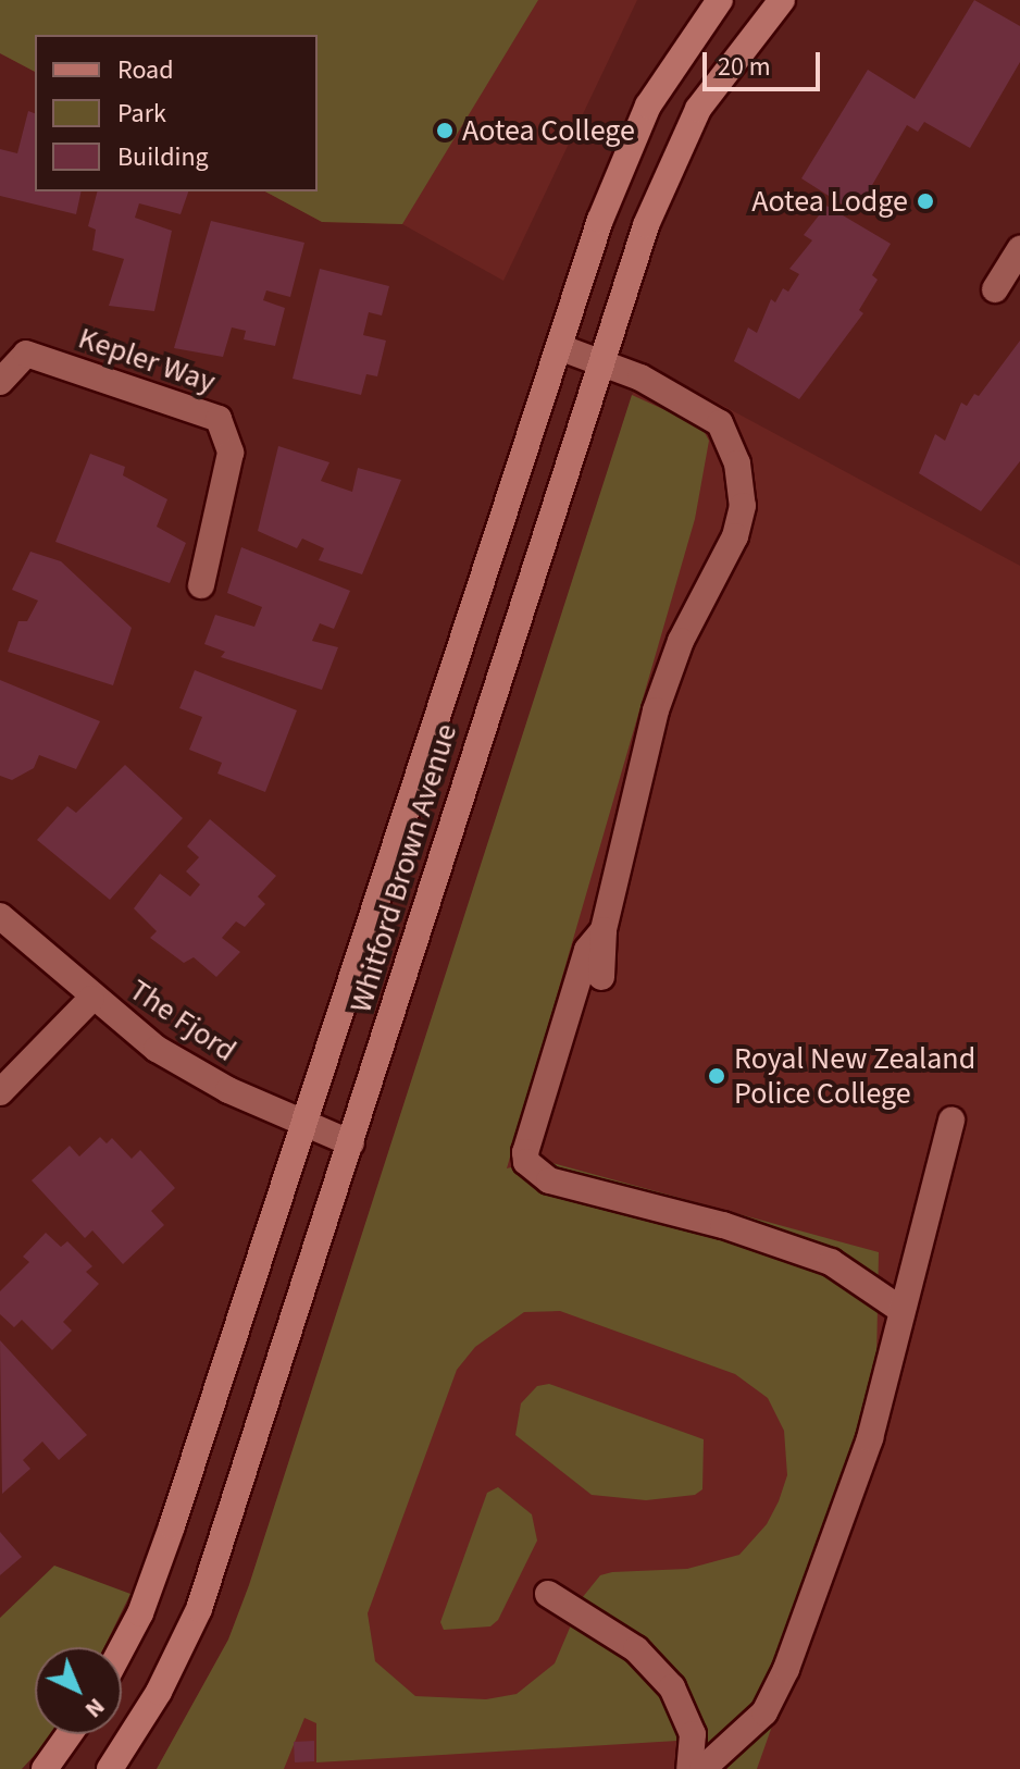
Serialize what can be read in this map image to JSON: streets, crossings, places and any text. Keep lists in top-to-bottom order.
{
  "streets": {
    "main road": ["Whitford Brown Avenue"],
    "street": ["Kepler Way", "The Fjord"]
  },
  "crossings": [
    ["Whitford Brown Avenue", "The Fjord"]
  ],
  "places": ["Aotea College", "Aotea Lodge", "Royal New Zealand Police College"],
  "legend": ["Road", "Park", "Building"],
  "scale_bar": "20 m",
  "north": "bottom right"
}
